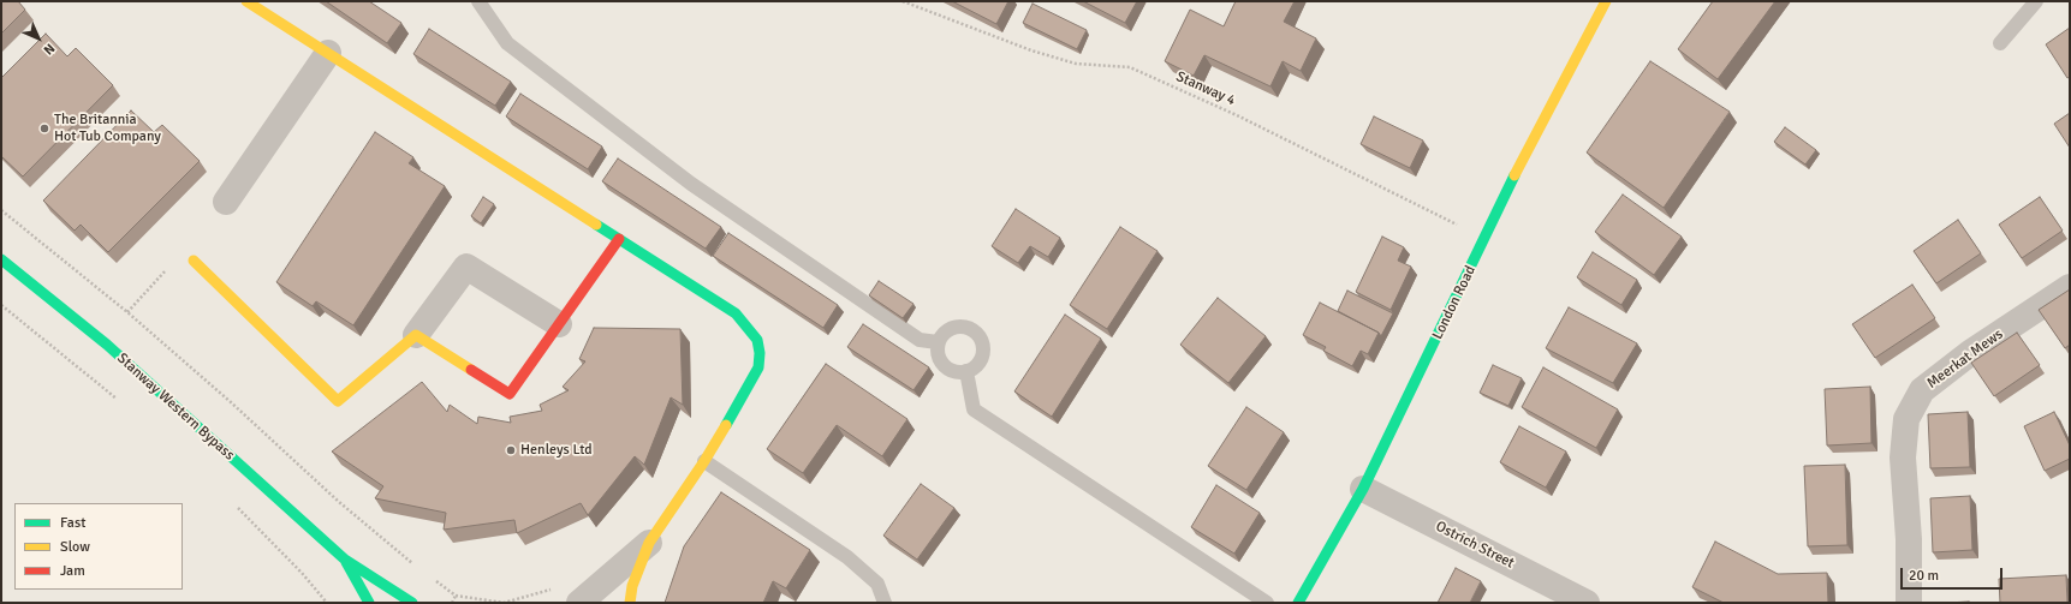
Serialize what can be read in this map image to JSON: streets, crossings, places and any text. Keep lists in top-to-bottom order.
{
  "streets": {
    "street": [
      "London Road",
      "Meerkat Mews",
      "Stanway Western Bypass",
      "Ostrich Street"
    ],
    "path": ["Stanway 4"]
  },
  "crossings": [
    ["Stanway 4", "London Road"],
    ["London Road", "Ostrich Street"]
  ],
  "places": ["The Britannia Hot Tub Company", "Henleys Ltd"],
  "legend": ["Fast", "Slow", "Jam"],
  "scale_bar": "20 m",
  "north": "bottom right"
}
